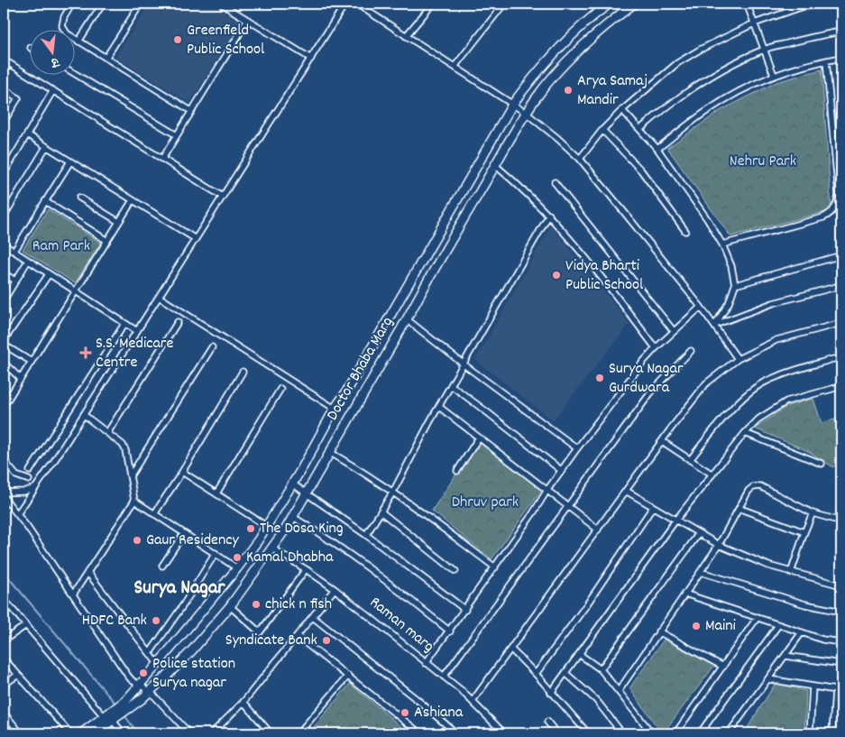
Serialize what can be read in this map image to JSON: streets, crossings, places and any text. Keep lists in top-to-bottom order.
{
  "streets": {
    "street": ["Doctor Bhaba Marg", "Raman marg"]
  },
  "crossings": [
    ["Doctor Bhaba Marg", "Raman marg"]
  ],
  "districts": ["Surya Nagar"],
  "parks": ["Nehru Park", "Ram Park", "Dhruv park"],
  "places": {
    "other": [
      "Greenfield Public School",
      "Arya Samaj Mandir",
      "Vidya Bharti Public School",
      "Surya Nagar Gurdwara",
      "The Dosa King",
      "Gaur Residency",
      "Kamal Dhabha",
      "chick n fish",
      "HDFC Bank",
      "Maini",
      "Syndicate Bank",
      "Police station Surya nagar",
      "Ashiana"
    ],
    "health": ["S.S. Medicare Centre"]
  },
  "north": "bottom"
}
